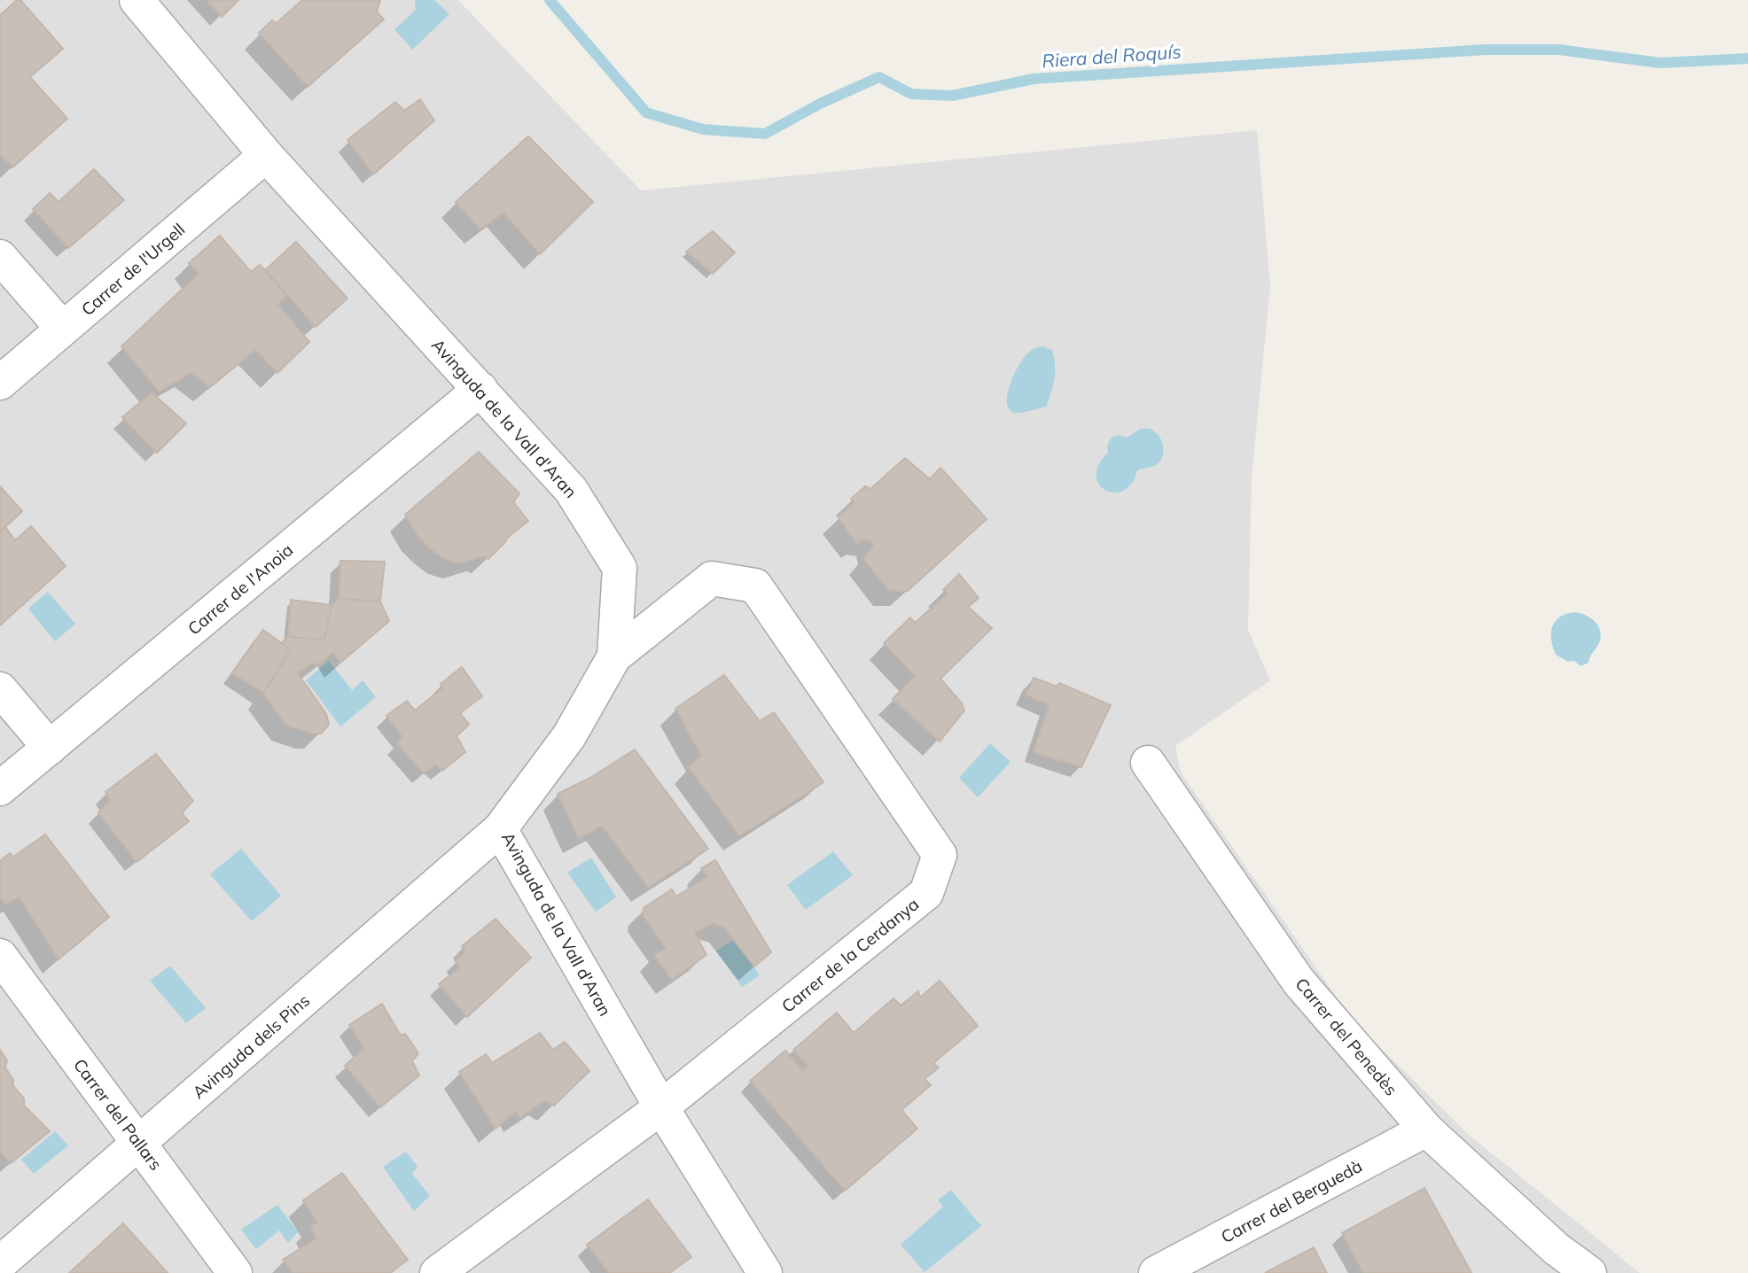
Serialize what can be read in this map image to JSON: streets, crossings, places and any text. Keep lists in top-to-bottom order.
{
  "streets": {
    "street": [
      "Carrer de l'Urgell",
      "Avinguda de la Vall d'Aran",
      "Carrer de l'Anoia",
      "Carrer de la Cerdanya",
      "Carrer del Penedès",
      "Avinguda dels Pins",
      "Carrer del Pallars",
      "Carrer del Berguedà"
    ]
  },
  "crossings": [
    ["Carrer de l'Urgell", "Avinguda de la Vall d'Aran"],
    ["Avinguda de la Vall d'Aran", "Carrer de l'Anoia"],
    ["Avinguda de la Vall d'Aran", "Carrer de la Cerdanya"],
    ["Avinguda de la Vall d'Aran", "Avinguda dels Pins"],
    ["Carrer del Penedès", "Carrer del Berguedà"],
    ["Avinguda dels Pins", "Carrer del Pallars"]
  ],
  "water": ["Riera del Roquís"]
}
